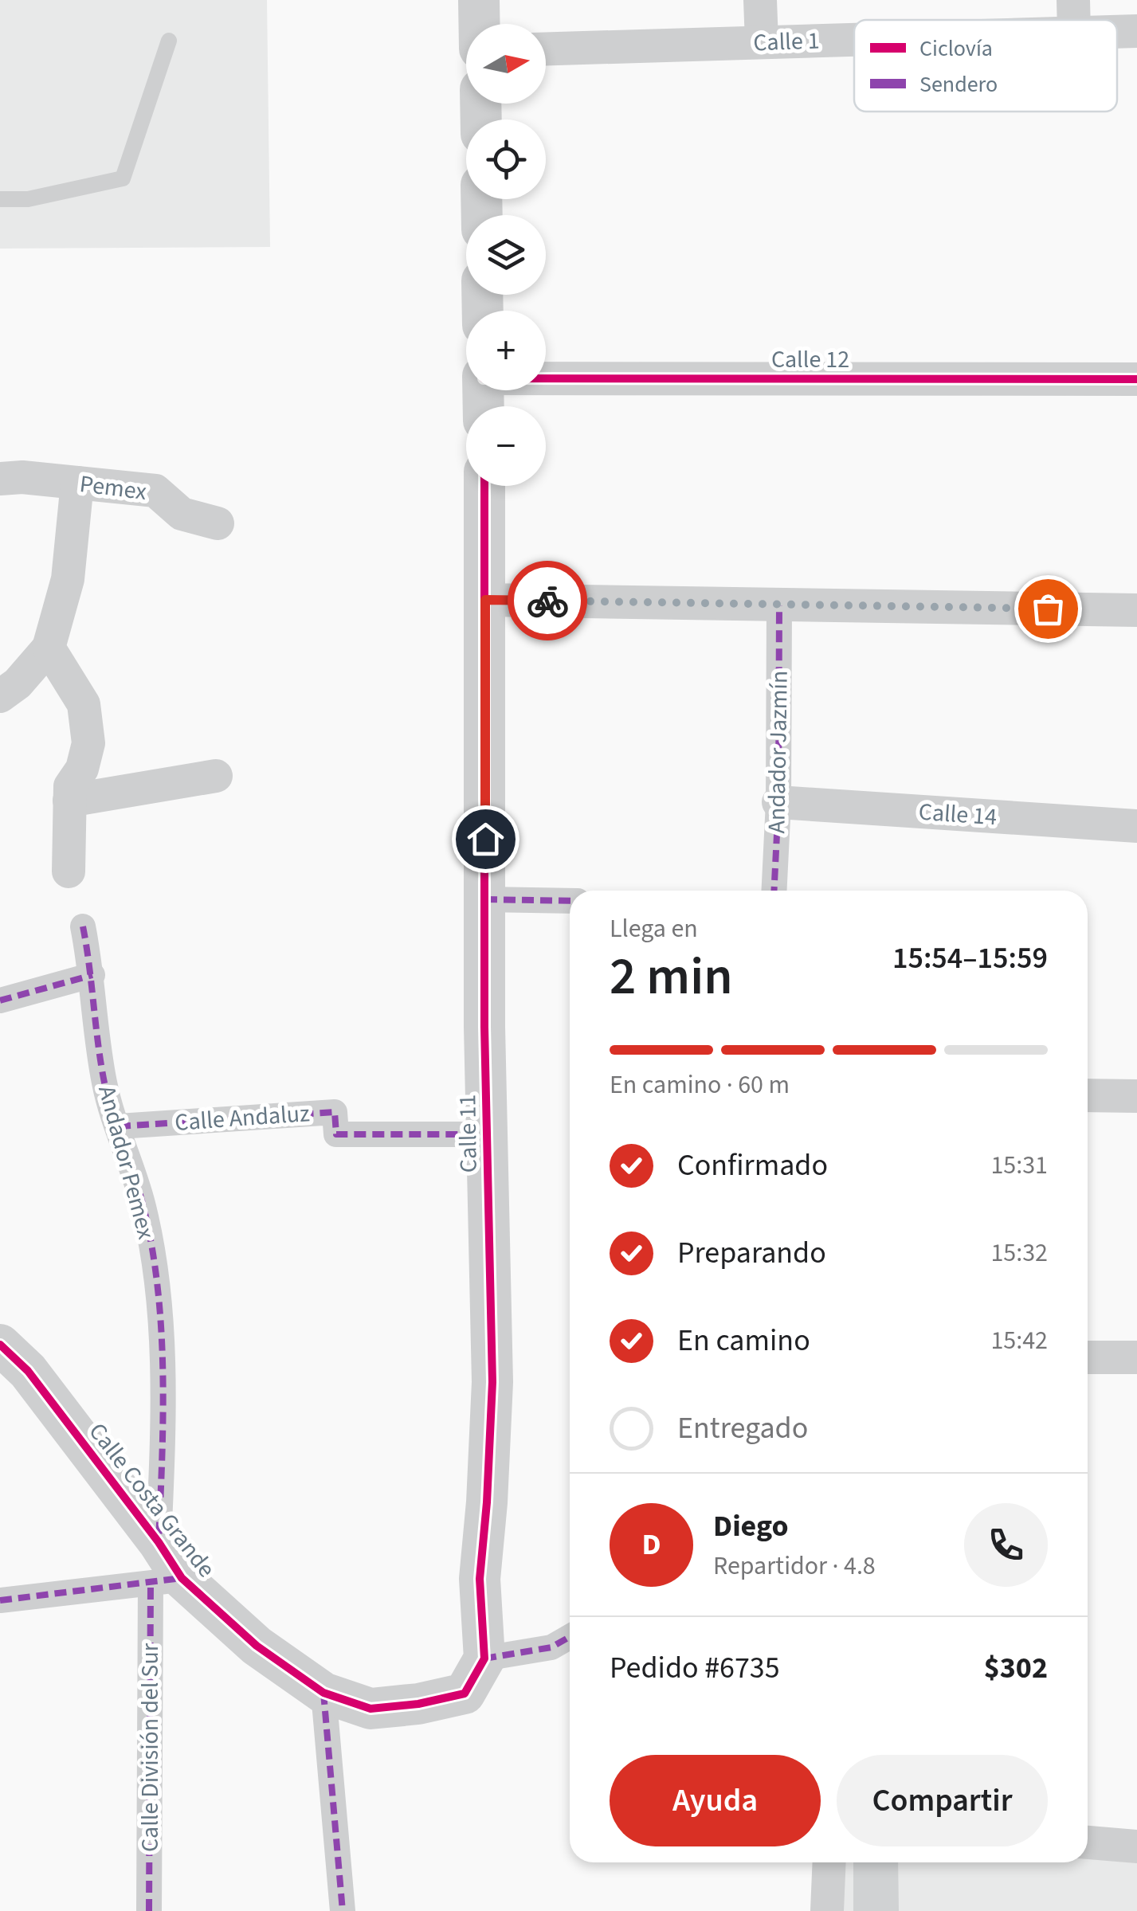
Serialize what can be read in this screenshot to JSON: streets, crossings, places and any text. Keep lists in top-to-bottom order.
{
  "streets": {
    "street": [
      "Calle 1",
      "Calle 12",
      "Pemex",
      "Andador Jazmín",
      "Calle 14",
      "Calle Andaluz",
      "Calle 11",
      "Andador Pemex",
      "Calle Costa Grande",
      "Calle División del Sur"
    ]
  },
  "crossings": [
    ["Andador Jazmín", "Calle 14"],
    ["Calle Andaluz", "Calle 11"],
    ["Calle Andaluz", "Andador Pemex"],
    ["Calle 11", "Calle Costa Grande"],
    ["Andador Pemex", "Calle Costa Grande"],
    ["Calle Costa Grande", "Calle División del Sur"]
  ],
  "legend": ["Ciclovía", "Sendero"],
  "north": "right",
  "page": {
    "map_buttons": ["+", "−"],
    "heading": ["2 min", "Llega en", "15:54–15:59"],
    "panel": [
      "Diego",
      "Repartidor · 4.8",
      "Pedido #6735",
      "$302"
    ],
    "bar": "En camino · 60 m",
    "list": [
      ["Confirmado", "15:31"],
      ["Preparando", "15:32"],
      ["En camino", "15:42"],
      "Entregado"
    ],
    "round": "D",
    "buttons": ["Ayuda", "Compartir"]
  }
}
